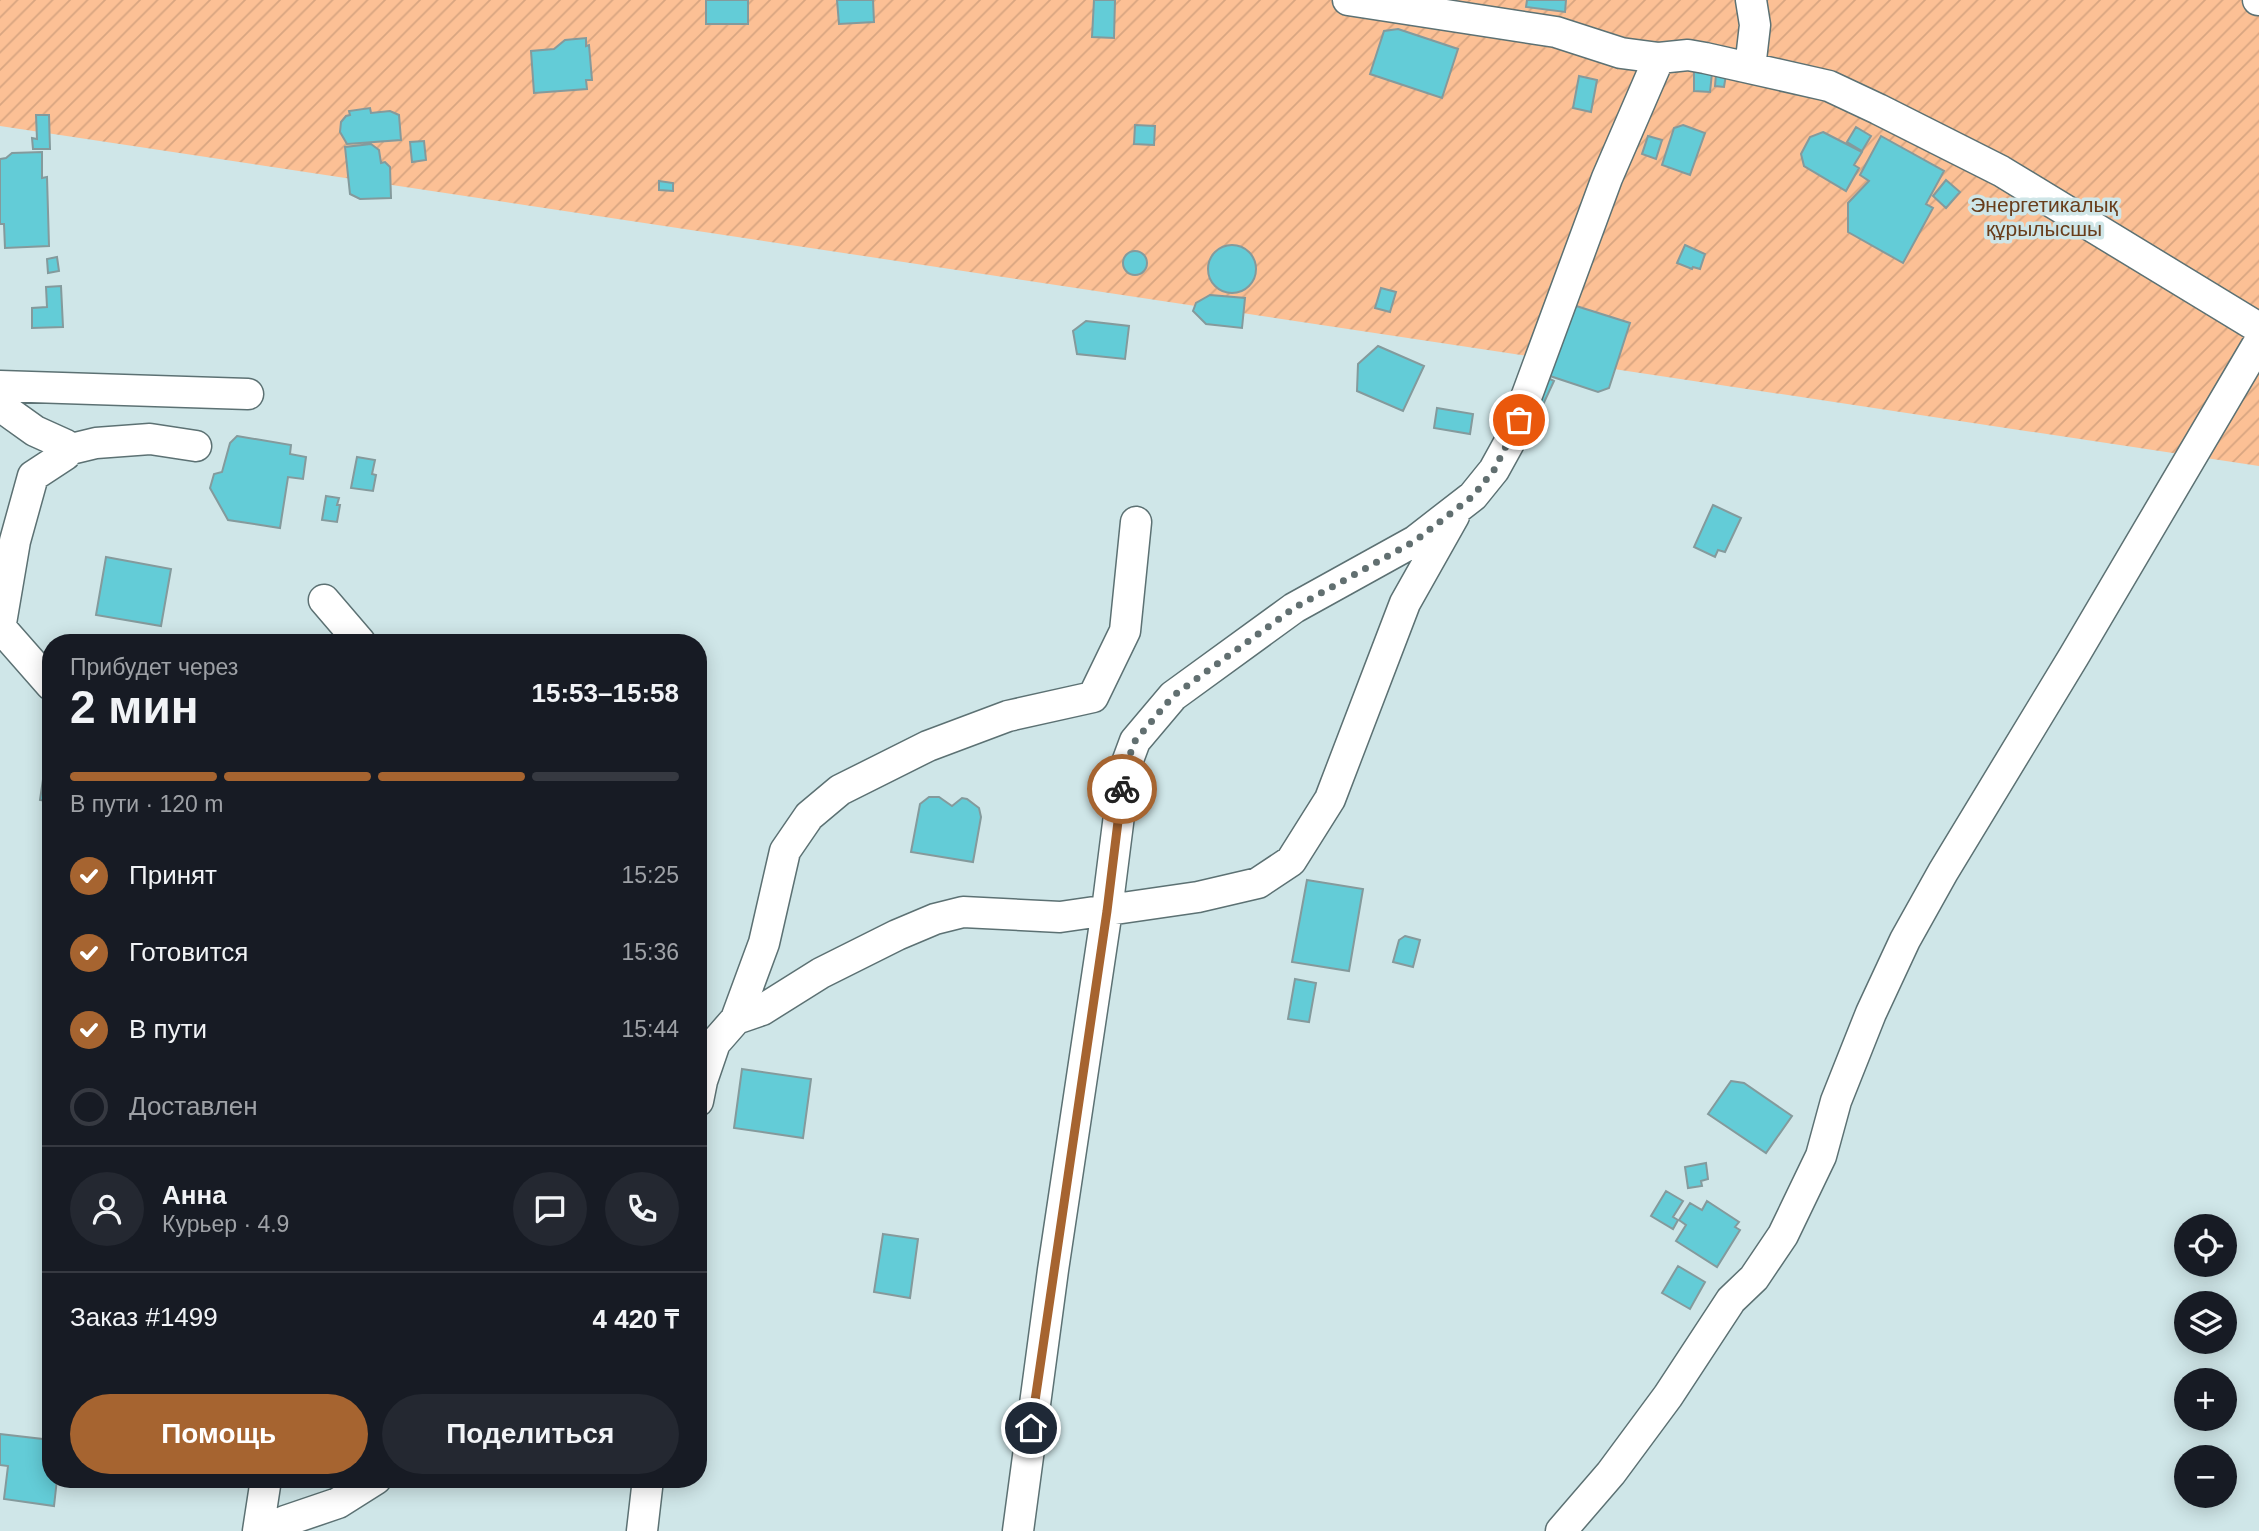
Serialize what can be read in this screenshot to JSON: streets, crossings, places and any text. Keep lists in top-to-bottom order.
{
  "parks": ["Энергетикалық құрылысшы"],
  "page": {
    "heading": ["2 мин", "Прибудет через", "15:53–15:58"],
    "panel": [
      "Анна",
      "Курьер · 4.9",
      "Заказ #1499",
      "4 420 ₸"
    ],
    "bar": "В пути · 120 m",
    "list": [
      ["Принят", "15:25"],
      ["Готовится", "15:36"],
      ["В пути", "15:44"],
      "Доставлен"
    ],
    "map_buttons": ["+", "−"],
    "buttons": ["Помощь", "Поделиться"]
  }
}
